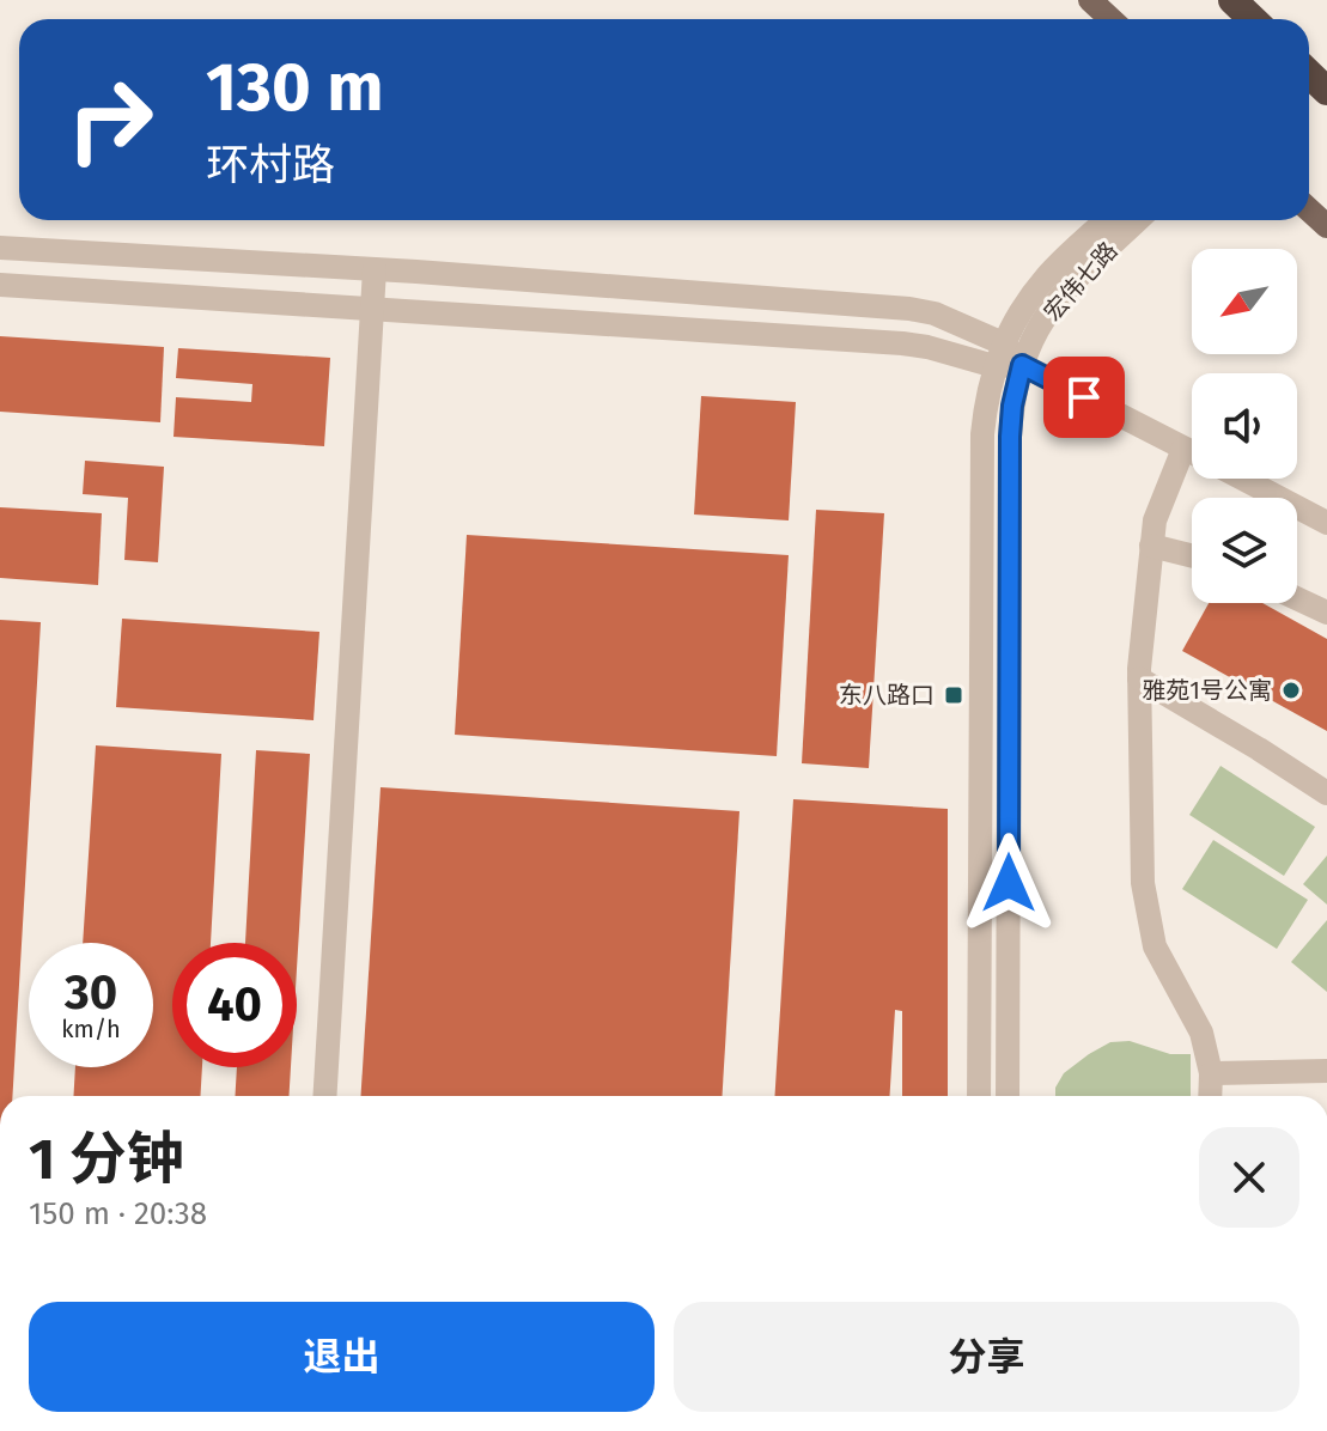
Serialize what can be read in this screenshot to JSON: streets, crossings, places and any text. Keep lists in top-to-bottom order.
{
  "streets": {
    "street": ["宏伟七路"]
  },
  "places": {
    "other": ["雅苑1号公寓"],
    "transit": ["东八路口"]
  },
  "north": "bottom left",
  "page": {
    "turn": ["130 m", "环村路"],
    "speed": "30 km/h",
    "limit": "40",
    "heading": ["1 分钟", "150 m · 20:38"],
    "buttons": ["退出", "分享"]
  }
}
